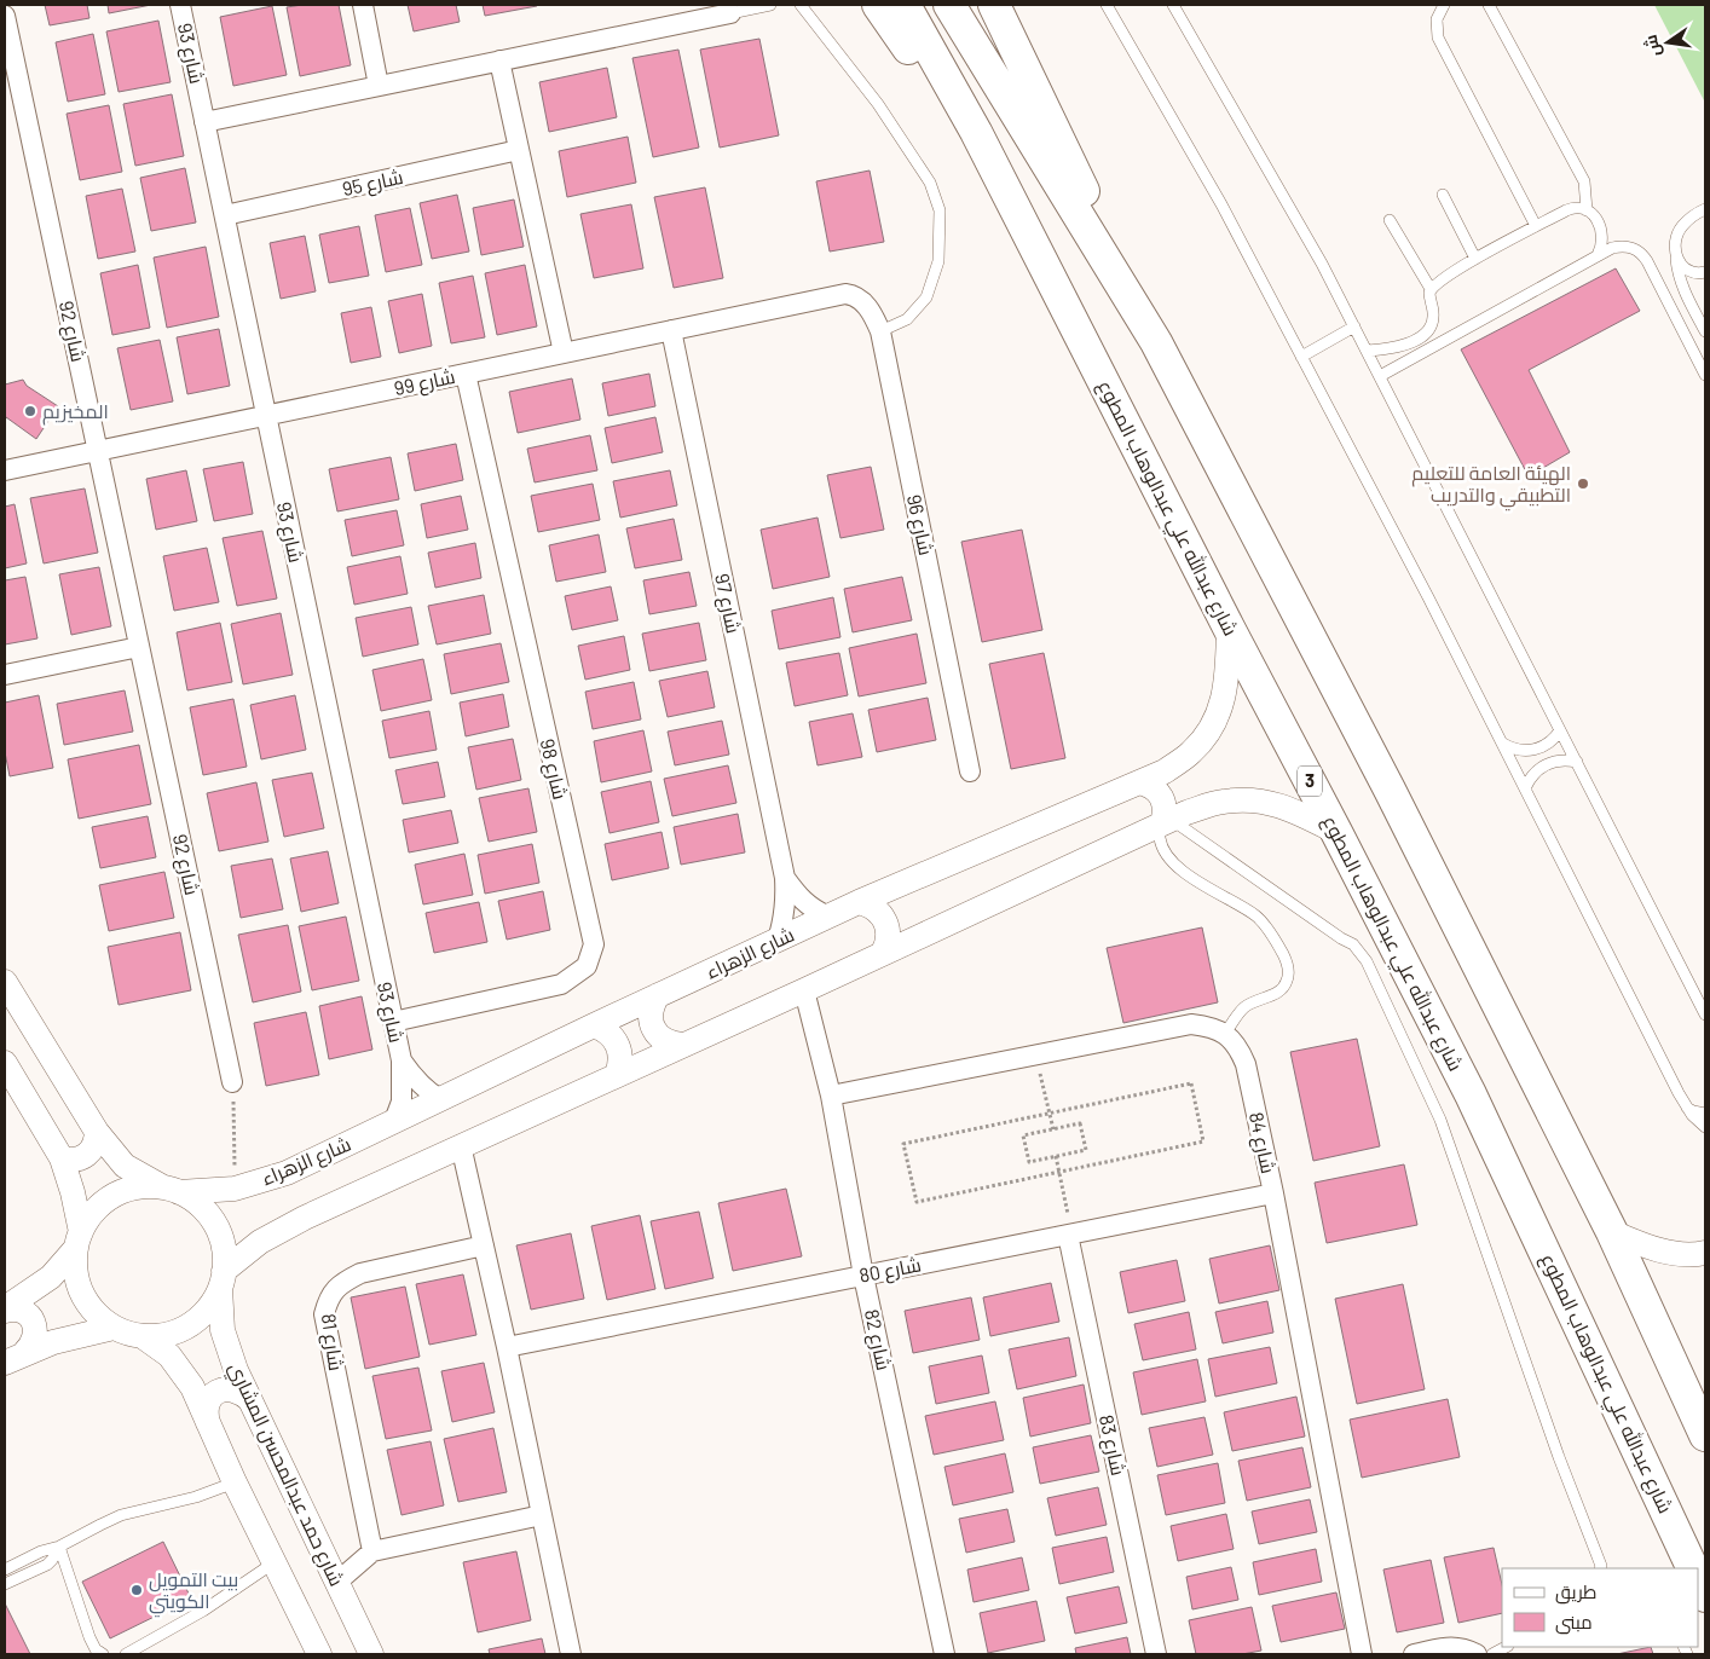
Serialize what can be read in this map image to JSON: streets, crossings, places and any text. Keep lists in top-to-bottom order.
{
  "streets": {
    "main road": ["شارع عبدالله علي عبدالوهاب المطوع", "3"],
    "street": [
      "شارع 93",
      "شارع 95",
      "شارع 92",
      "شارع 99",
      "شارع 96",
      "شارع 97",
      "شارع 98",
      "شارع الزهراء",
      "شارع 84",
      "شارع 80",
      "شارع 82",
      "شارع 81",
      "شارع 83",
      "شارع حمد عبدالمحسن المشاري"
    ]
  },
  "crossings": [
    ["شارع 93", "شارع 95"],
    ["شارع 93", "شارع 99"],
    ["شارع 93", "شارع 98"],
    ["شارع 93", "شارع الزهراء"],
    ["شارع 92", "شارع 99"],
    ["شارع 99", "شارع 96"],
    ["شارع 99", "شارع 97"],
    ["شارع 99", "شارع 98"],
    ["شارع عبدالله علي عبدالوهاب المطوع", "شارع الزهراء"],
    ["شارع 97", "شارع الزهراء"],
    ["شارع الزهراء", "شارع حمد عبدالمحسن المشاري"],
    ["شارع 84", "شارع 80"],
    ["شارع 80", "شارع 82"],
    ["شارع 80", "شارع 83"]
  ],
  "places": ["المخيزيم", "الهيئة العامة للتعليم التطبيقي والتدريب", "بيت التمويل الكويتي"],
  "legend": ["طريق", "مبنى"],
  "north": "left"
}
